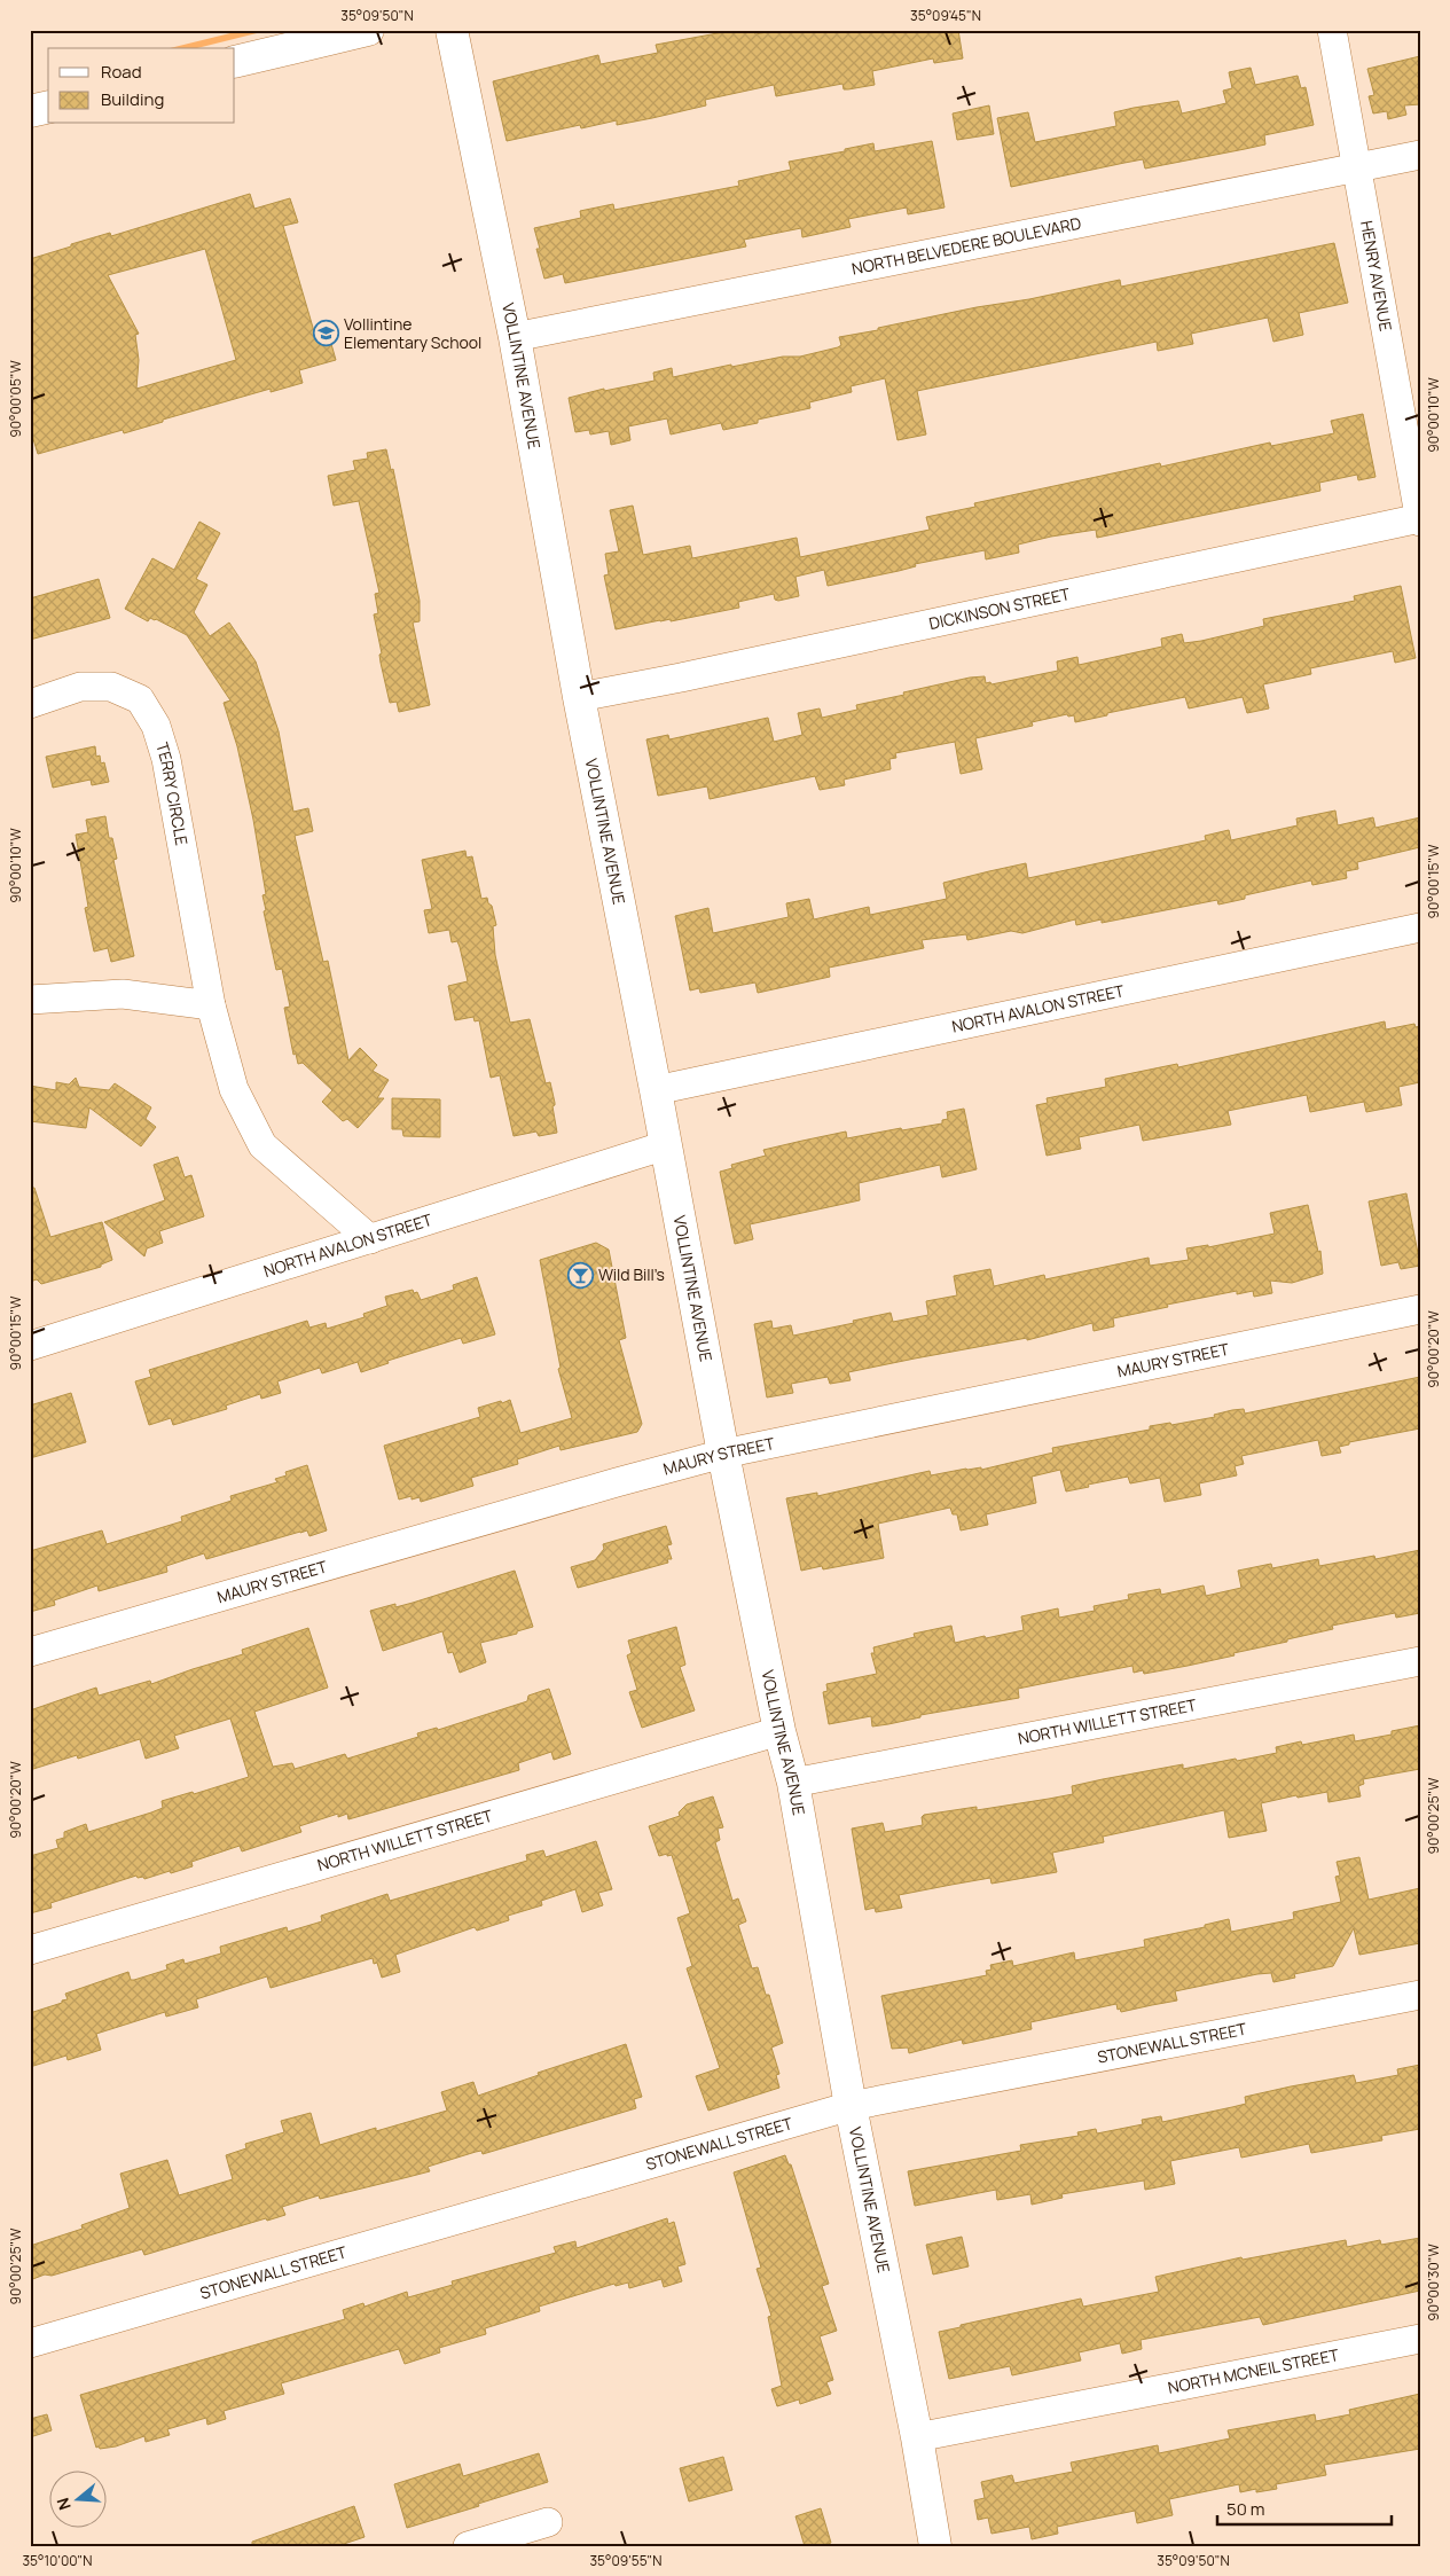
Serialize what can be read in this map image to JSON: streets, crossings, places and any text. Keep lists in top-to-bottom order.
{
  "streets": {
    "street": [
      "NORTH BELVEDERE BOULEVARD",
      "HENRY AVENUE",
      "VOLLINTINE AVENUE",
      "DICKINSON STREET",
      "TERRY CIRCLE",
      "NORTH AVALON STREET",
      "MAURY STREET",
      "NORTH WILLETT STREET",
      "STONEWALL STREET",
      "NORTH MCNEIL STREET"
    ]
  },
  "crossings": [
    ["NORTH BELVEDERE BOULEVARD", "HENRY AVENUE"],
    ["NORTH BELVEDERE BOULEVARD", "VOLLINTINE AVENUE"],
    ["HENRY AVENUE", "DICKINSON STREET"],
    ["VOLLINTINE AVENUE", "DICKINSON STREET"],
    ["VOLLINTINE AVENUE", "NORTH AVALON STREET"],
    ["VOLLINTINE AVENUE", "MAURY STREET"],
    ["VOLLINTINE AVENUE", "NORTH WILLETT STREET"],
    ["VOLLINTINE AVENUE", "STONEWALL STREET"],
    ["VOLLINTINE AVENUE", "NORTH MCNEIL STREET"],
    ["TERRY CIRCLE", "NORTH AVALON STREET"]
  ],
  "places": {
    "school or university": ["Vollintine Elementary School"],
    "bar": ["Wild Bill’s"]
  },
  "legend": ["Road", "Building"],
  "scale_bar": "50 m",
  "north": "left",
  "coordinates": [
    "35°09'50\"N",
    "35°09'45\"N",
    "90°00'05\"W",
    "90°00'10\"W",
    "90°00'15\"W",
    "90°00'20\"W",
    "90°00'25\"W",
    "90°00'30\"W",
    "35°10'00\"N",
    "35°09'55\"N"
  ]
}
